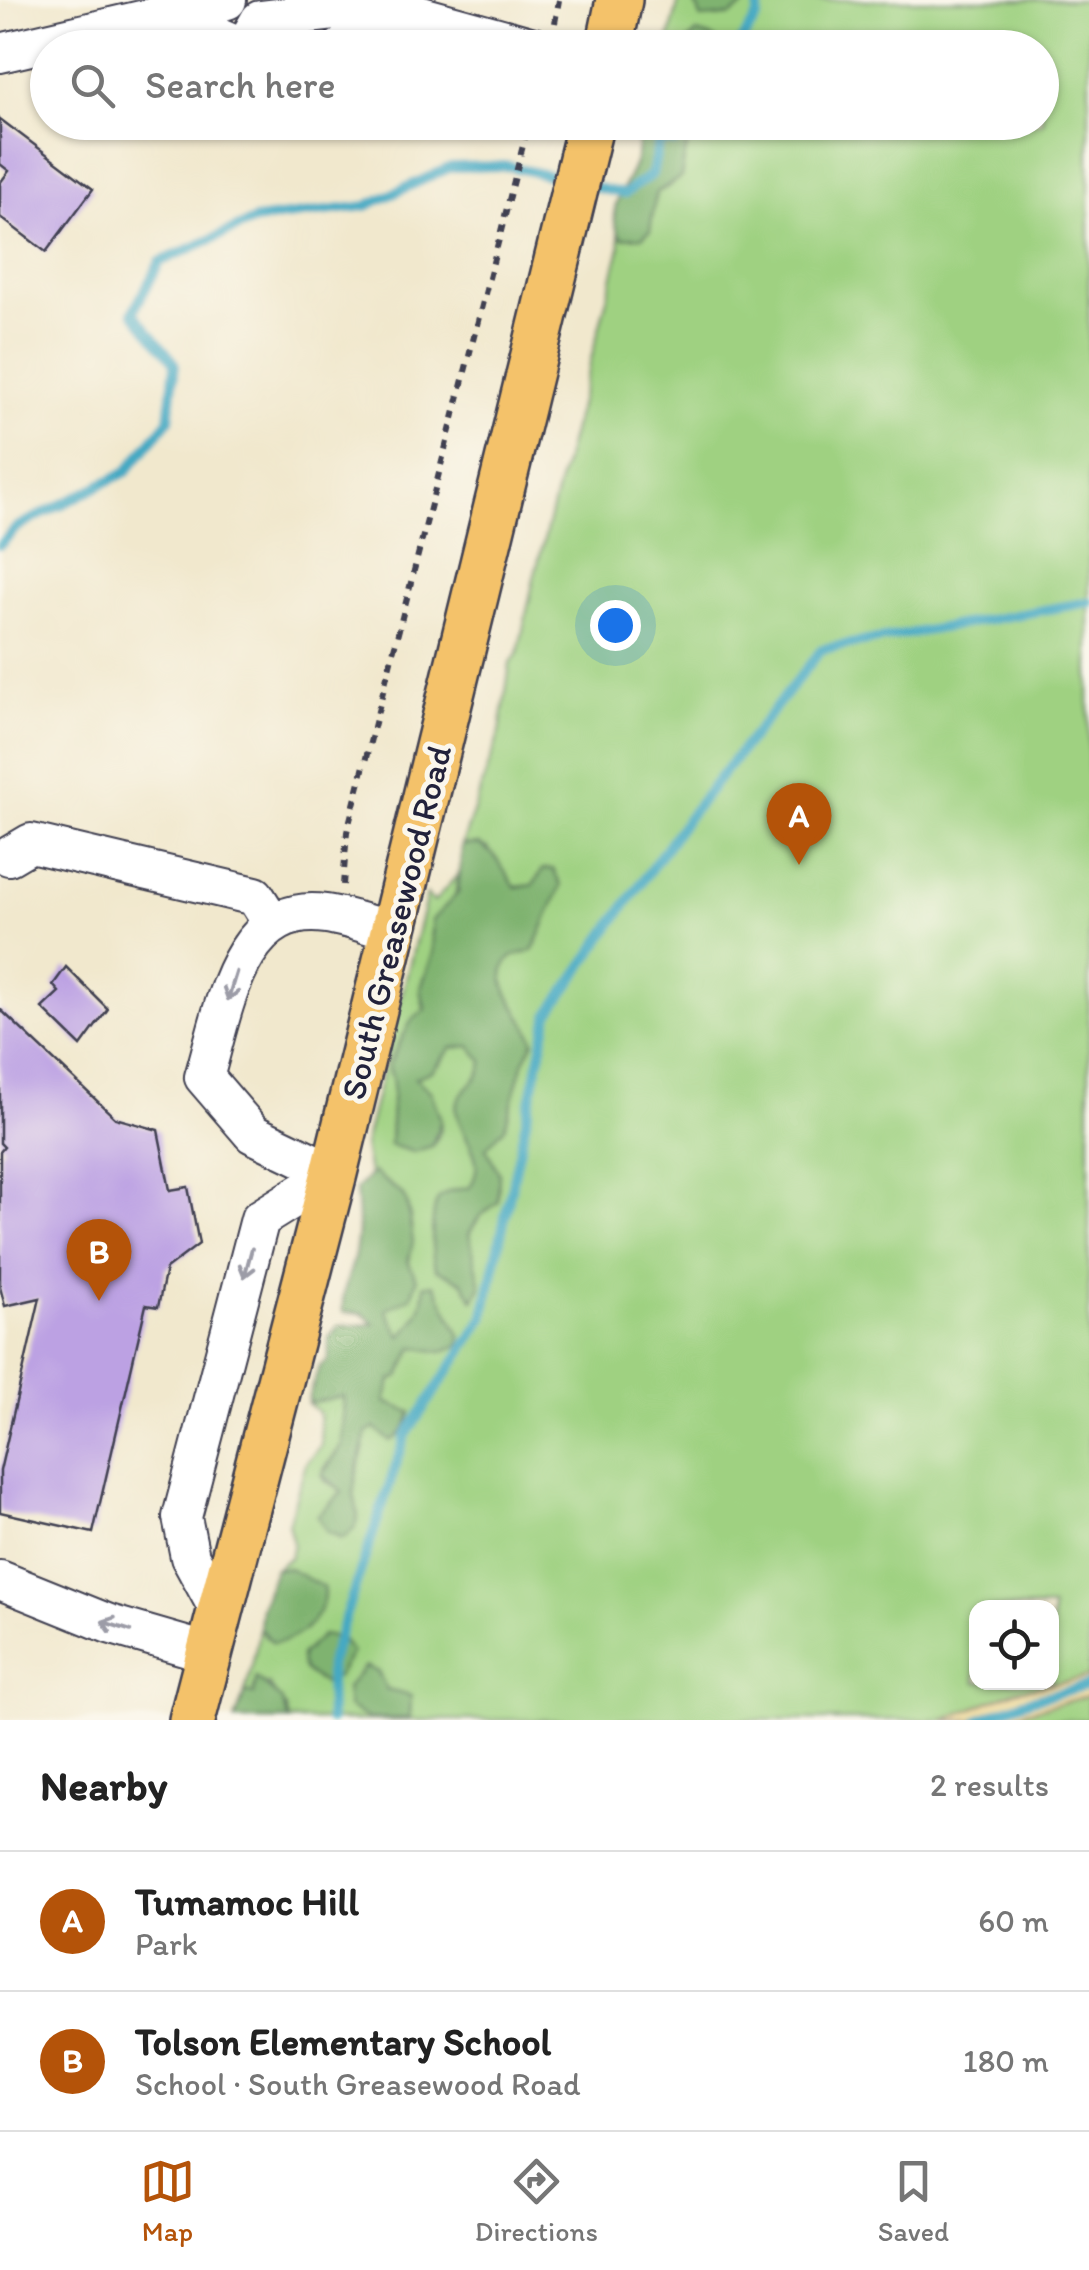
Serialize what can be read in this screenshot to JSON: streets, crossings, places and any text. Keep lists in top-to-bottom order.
{
  "streets": {
    "main road": ["South Greasewood Road"]
  },
  "page": {
    "search": "Search here",
    "pins": ["A", "B"],
    "heading": ["Nearby", "2 results"],
    "list": [
      {
        "mark": "A",
        "name": "Tumamoc Hill",
        "note": "Park",
        "value": "60 m"
      },
      {
        "mark": "B",
        "name": "Tolson Elementary School",
        "note": "School · South Greasewood Road",
        "value": "180 m"
      }
    ],
    "nav": ["Map", "Directions", "Saved"]
  }
}
